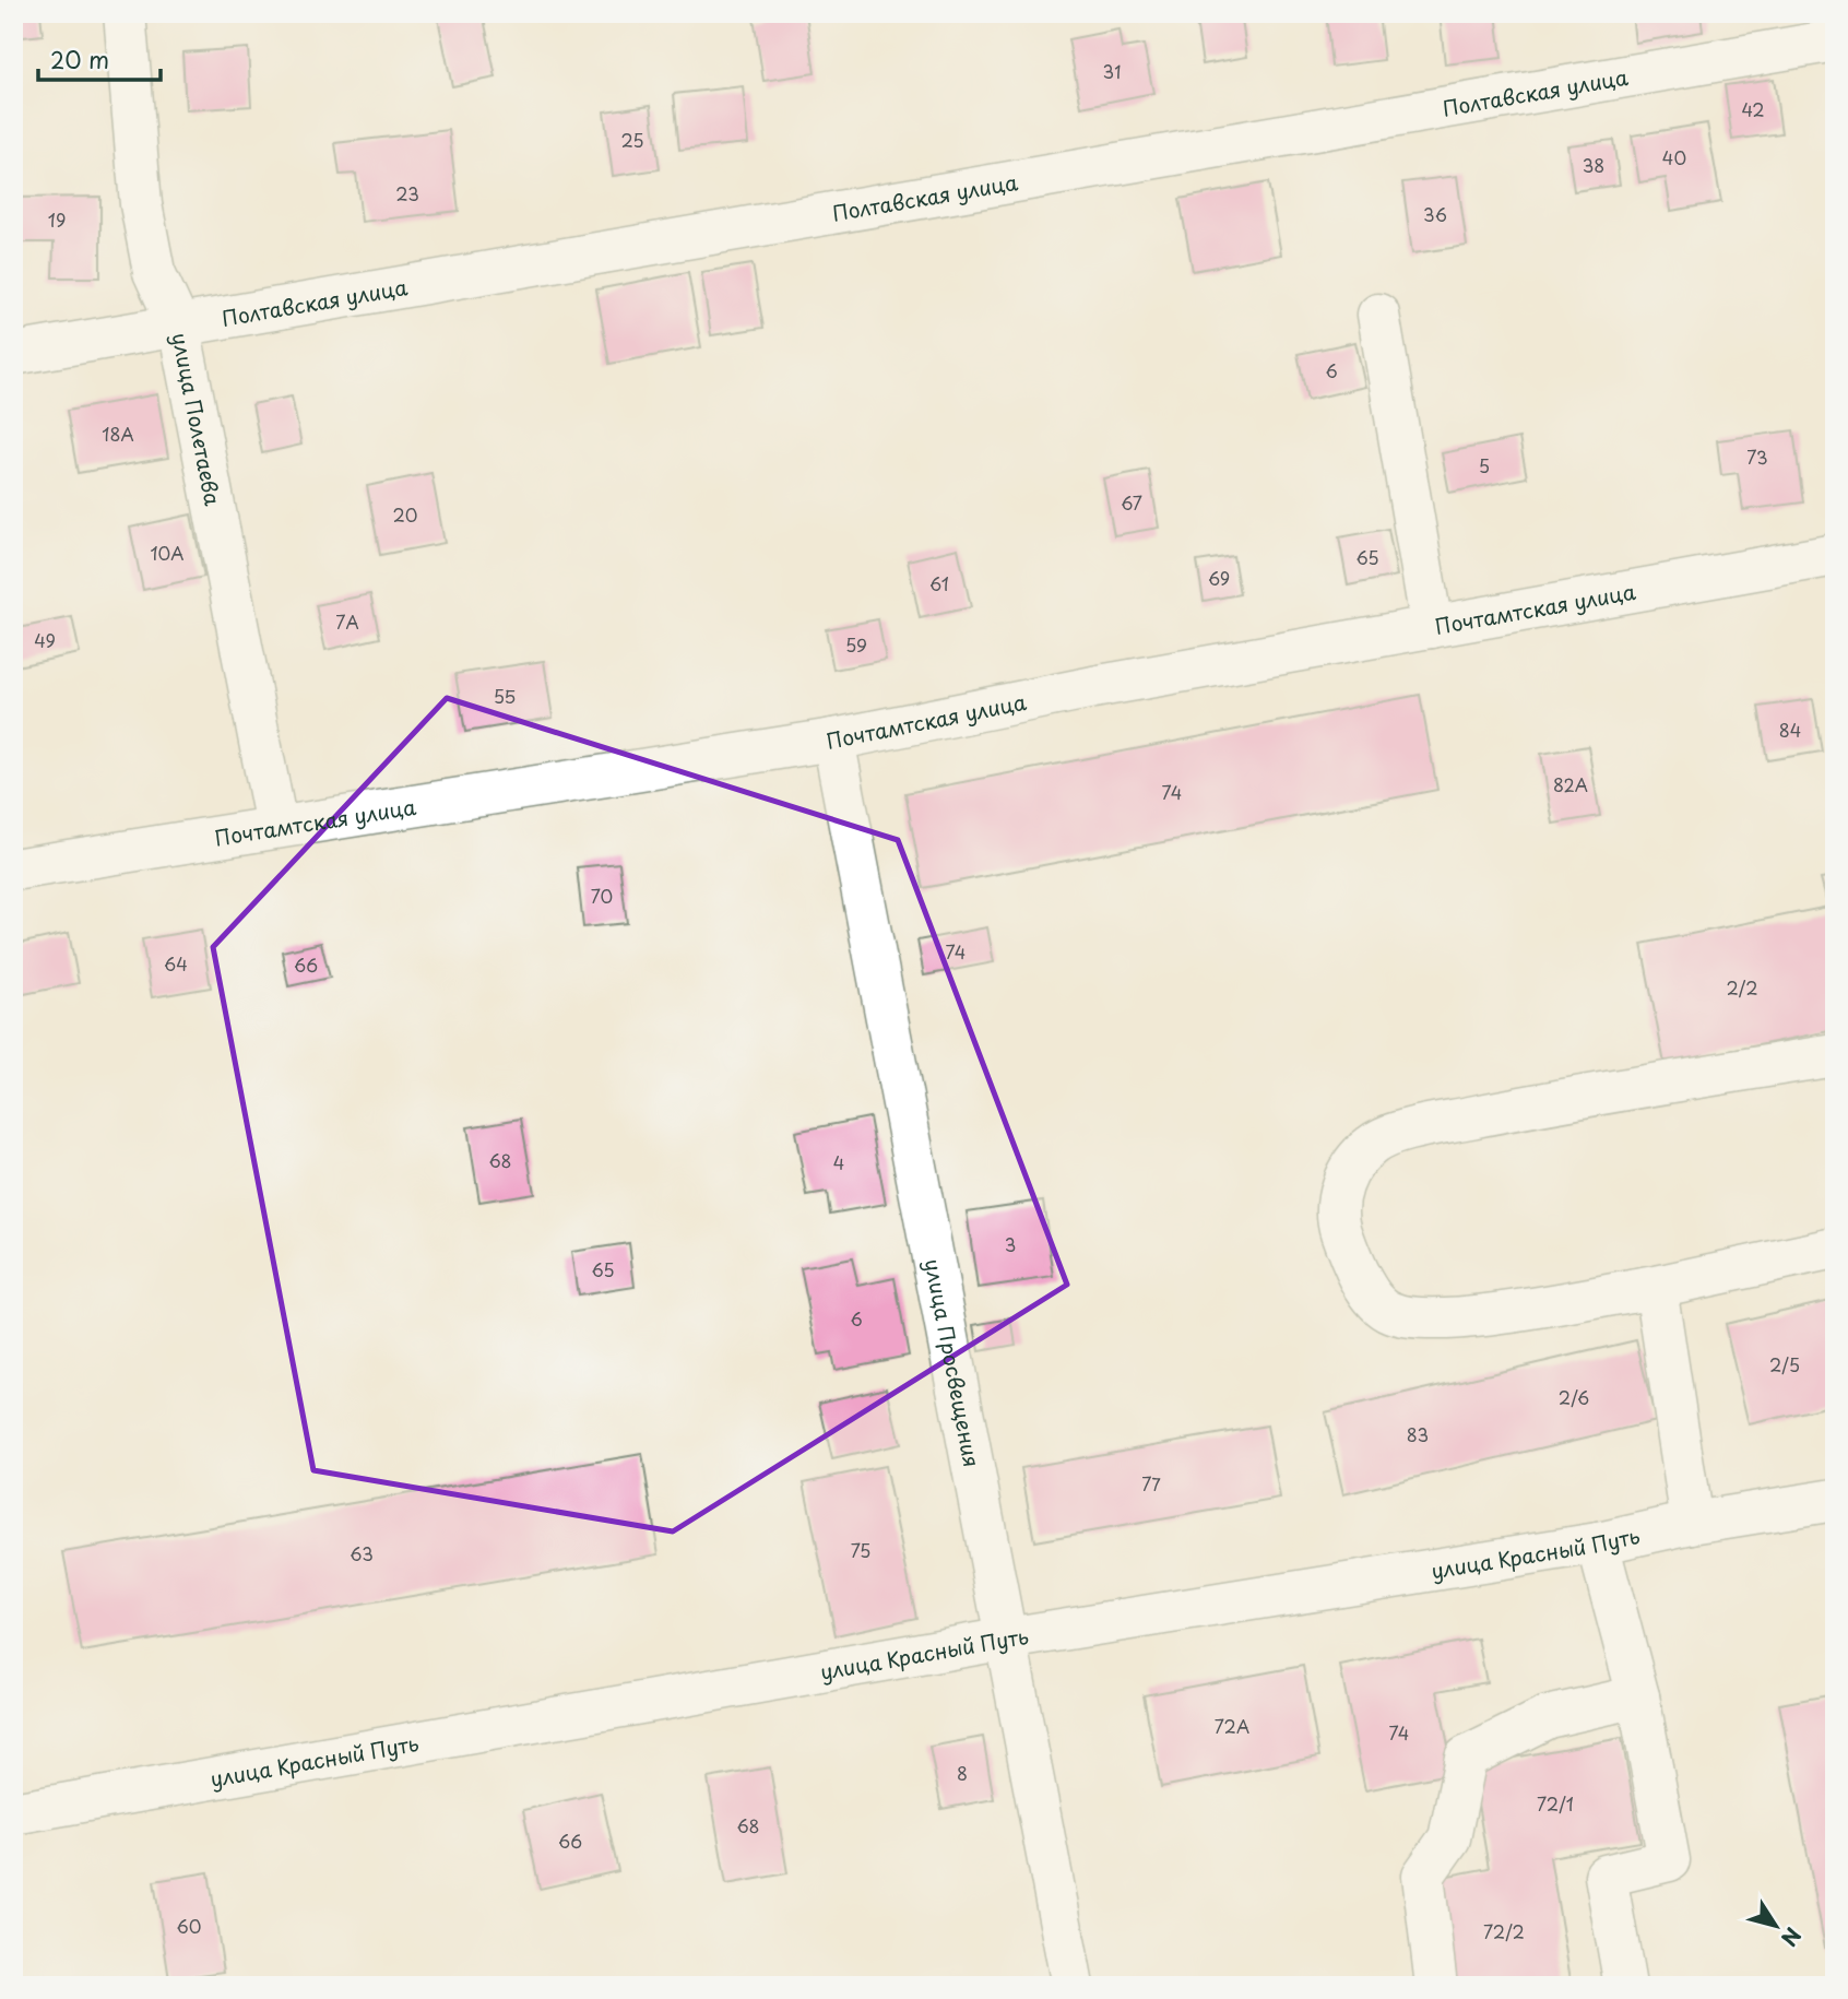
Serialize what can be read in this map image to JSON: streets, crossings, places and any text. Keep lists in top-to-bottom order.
{
  "streets": {
    "street": [
      "Полтавская улица",
      "улица Полетаева",
      "Почтамтская улица",
      "улица Просвещения",
      "улица Красный Путь"
    ]
  },
  "crossings": [
    ["Полтавская улица", "улица Полетаева"],
    ["улица Полетаева", "Почтамтская улица"],
    ["Почтамтская улица", "улица Просвещения"],
    ["улица Просвещения", "улица Красный Путь"]
  ],
  "house_numbers": [
    "31",
    "42",
    "25",
    "40",
    "38",
    "23",
    "36",
    "19",
    "6",
    "18А",
    "73",
    "5",
    "67",
    "20",
    "10А",
    "65",
    "69",
    "61",
    "7А",
    "49",
    "59",
    "55",
    "84",
    "82А",
    "74",
    "70",
    "74",
    "64",
    "66",
    "2/2",
    "68",
    "4",
    "3",
    "65",
    "6",
    "2/5",
    "2/6",
    "83",
    "77",
    "75",
    "63",
    "72А",
    "74",
    "8",
    "72/1",
    "68",
    "66",
    "60",
    "72/2"
  ],
  "scale_bar": "20 m",
  "north": "bottom right"
}
